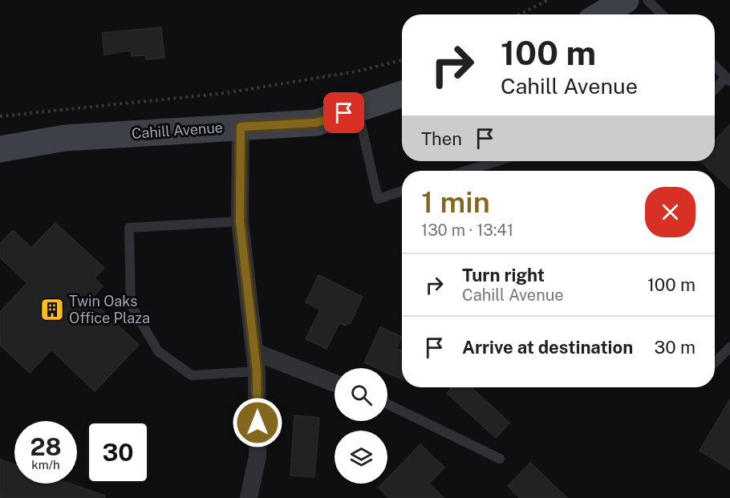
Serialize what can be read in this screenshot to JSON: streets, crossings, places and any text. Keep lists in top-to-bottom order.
{
  "streets": {
    "street": ["Cahill Avenue"]
  },
  "places": {
    "building": ["Twin Oaks Office Plaza"]
  },
  "page": {
    "turn": ["100 m", "Cahill Avenue"],
    "then": "Then",
    "heading": ["1 min", "130 m · 13:41"],
    "list": [
      {
        "name": "Turn right",
        "note": "Cahill Avenue",
        "value": "100 m"
      },
      {
        "name": "Arrive at destination",
        "value": "30 m"
      }
    ],
    "speed": "28 km/h",
    "limit": "30"
  }
}
